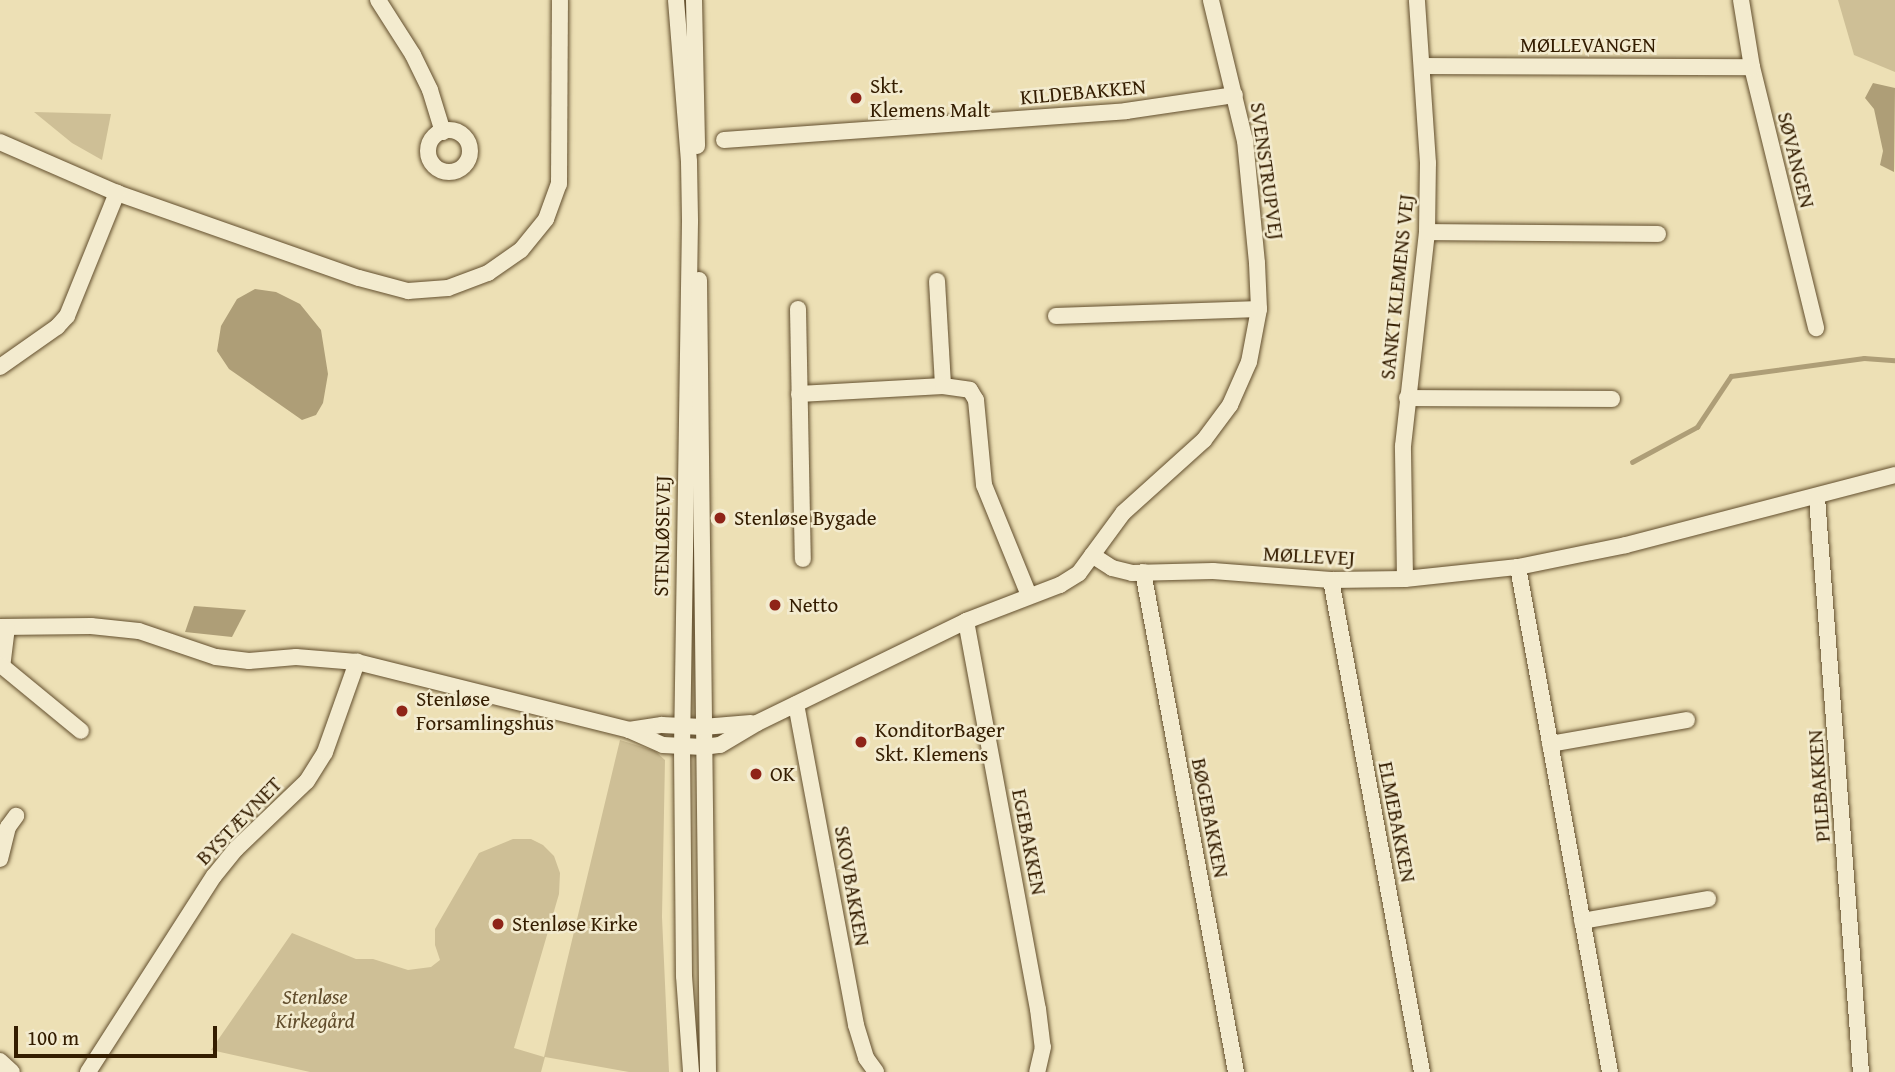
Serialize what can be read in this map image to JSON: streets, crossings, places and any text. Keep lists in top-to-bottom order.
{
  "streets": {
    "street": [
      "MØLLEVANGEN",
      "KILDEBAKKEN",
      "SØVANGEN",
      "SVENSTRUPVEJ",
      "SANKT KLEMENS VEJ",
      "STENLØSEVEJ",
      "MØLLEVEJ",
      "PILEBAKKEN",
      "BØGEBAKKEN",
      "BYSTÆVNET",
      "ELMEBAKKEN",
      "EGEBAKKEN",
      "SKOVBAKKEN"
    ]
  },
  "crossings": [
    ["MØLLEVANGEN", "SØVANGEN"],
    ["MØLLEVANGEN", "SANKT KLEMENS VEJ"],
    ["KILDEBAKKEN", "SVENSTRUPVEJ"],
    ["SVENSTRUPVEJ", "MØLLEVEJ"],
    ["SANKT KLEMENS VEJ", "MØLLEVEJ"],
    ["MØLLEVEJ", "PILEBAKKEN"],
    ["MØLLEVEJ", "BØGEBAKKEN"],
    ["MØLLEVEJ", "ELMEBAKKEN"]
  ],
  "parks": ["Stenløse Kirkegård"],
  "places": [
    "Skt. Klemens Malt",
    "Stenløse Bygade",
    "Netto",
    "Stenløse Forsamlingshus",
    "KonditorBager Skt. Klemens",
    "OK",
    "Stenløse Kirke"
  ],
  "scale_bar": "100 m"
}
